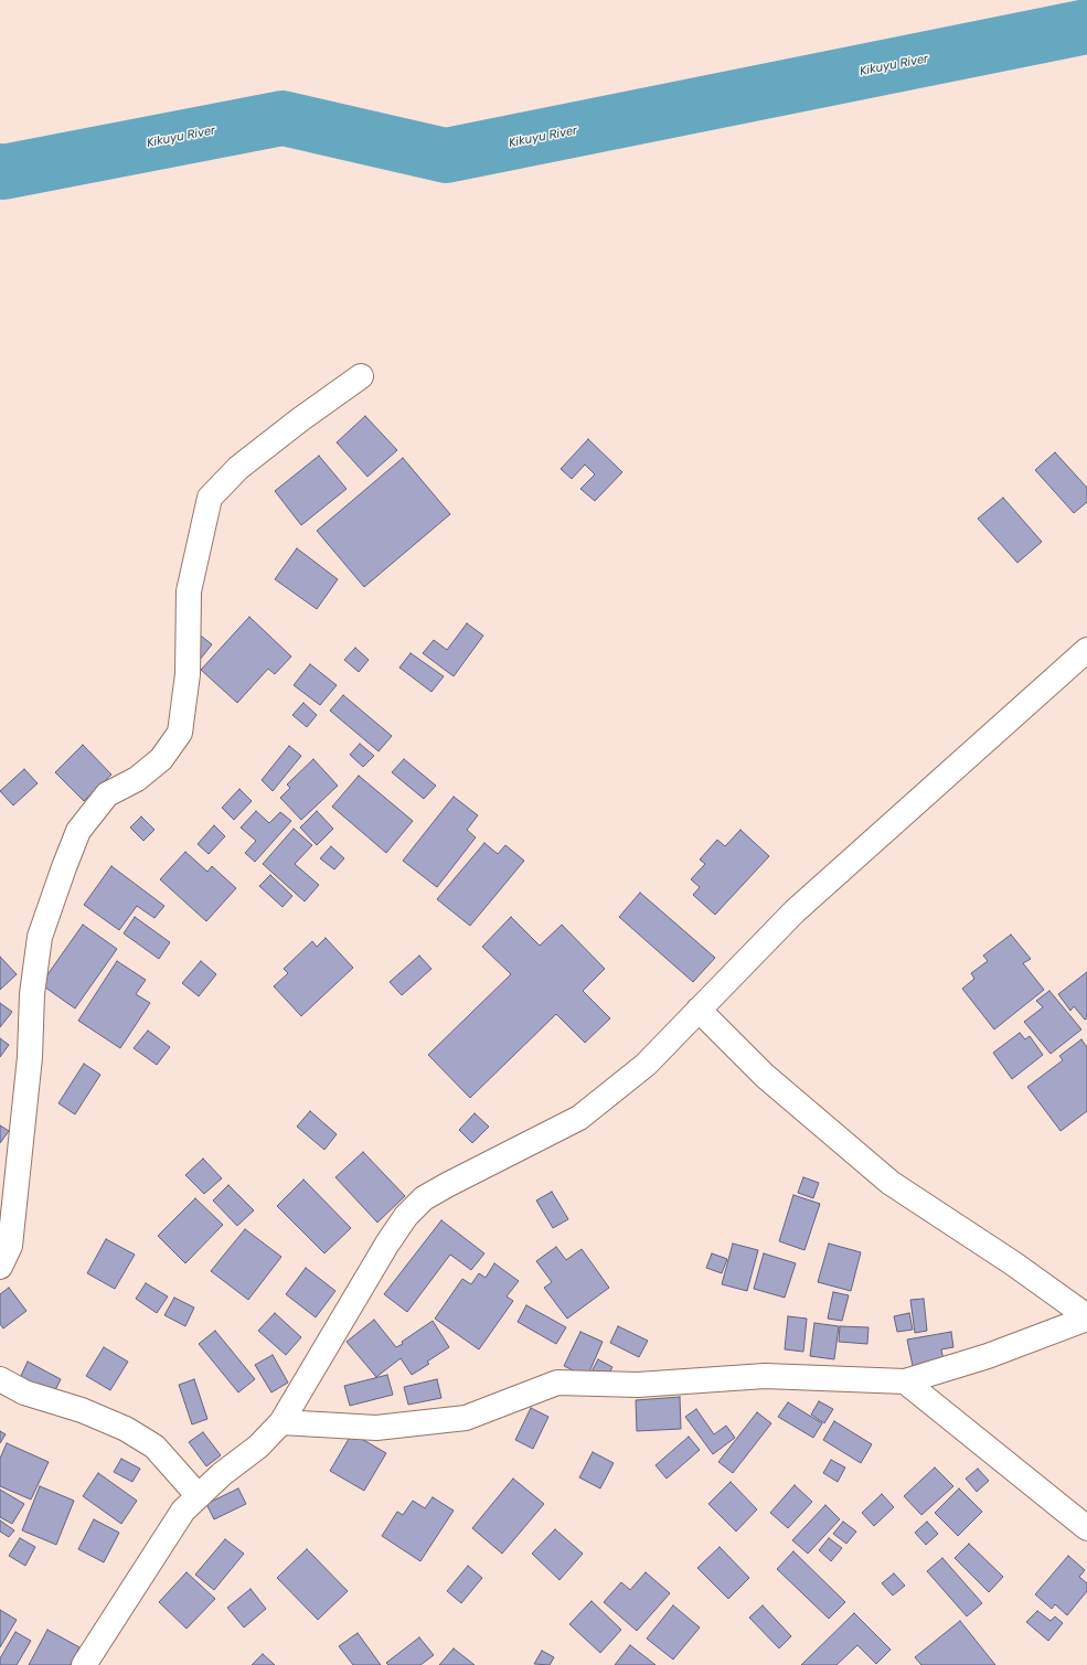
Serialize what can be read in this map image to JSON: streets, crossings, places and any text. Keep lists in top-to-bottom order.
{
  "water": ["Kikuyu River"]
}
